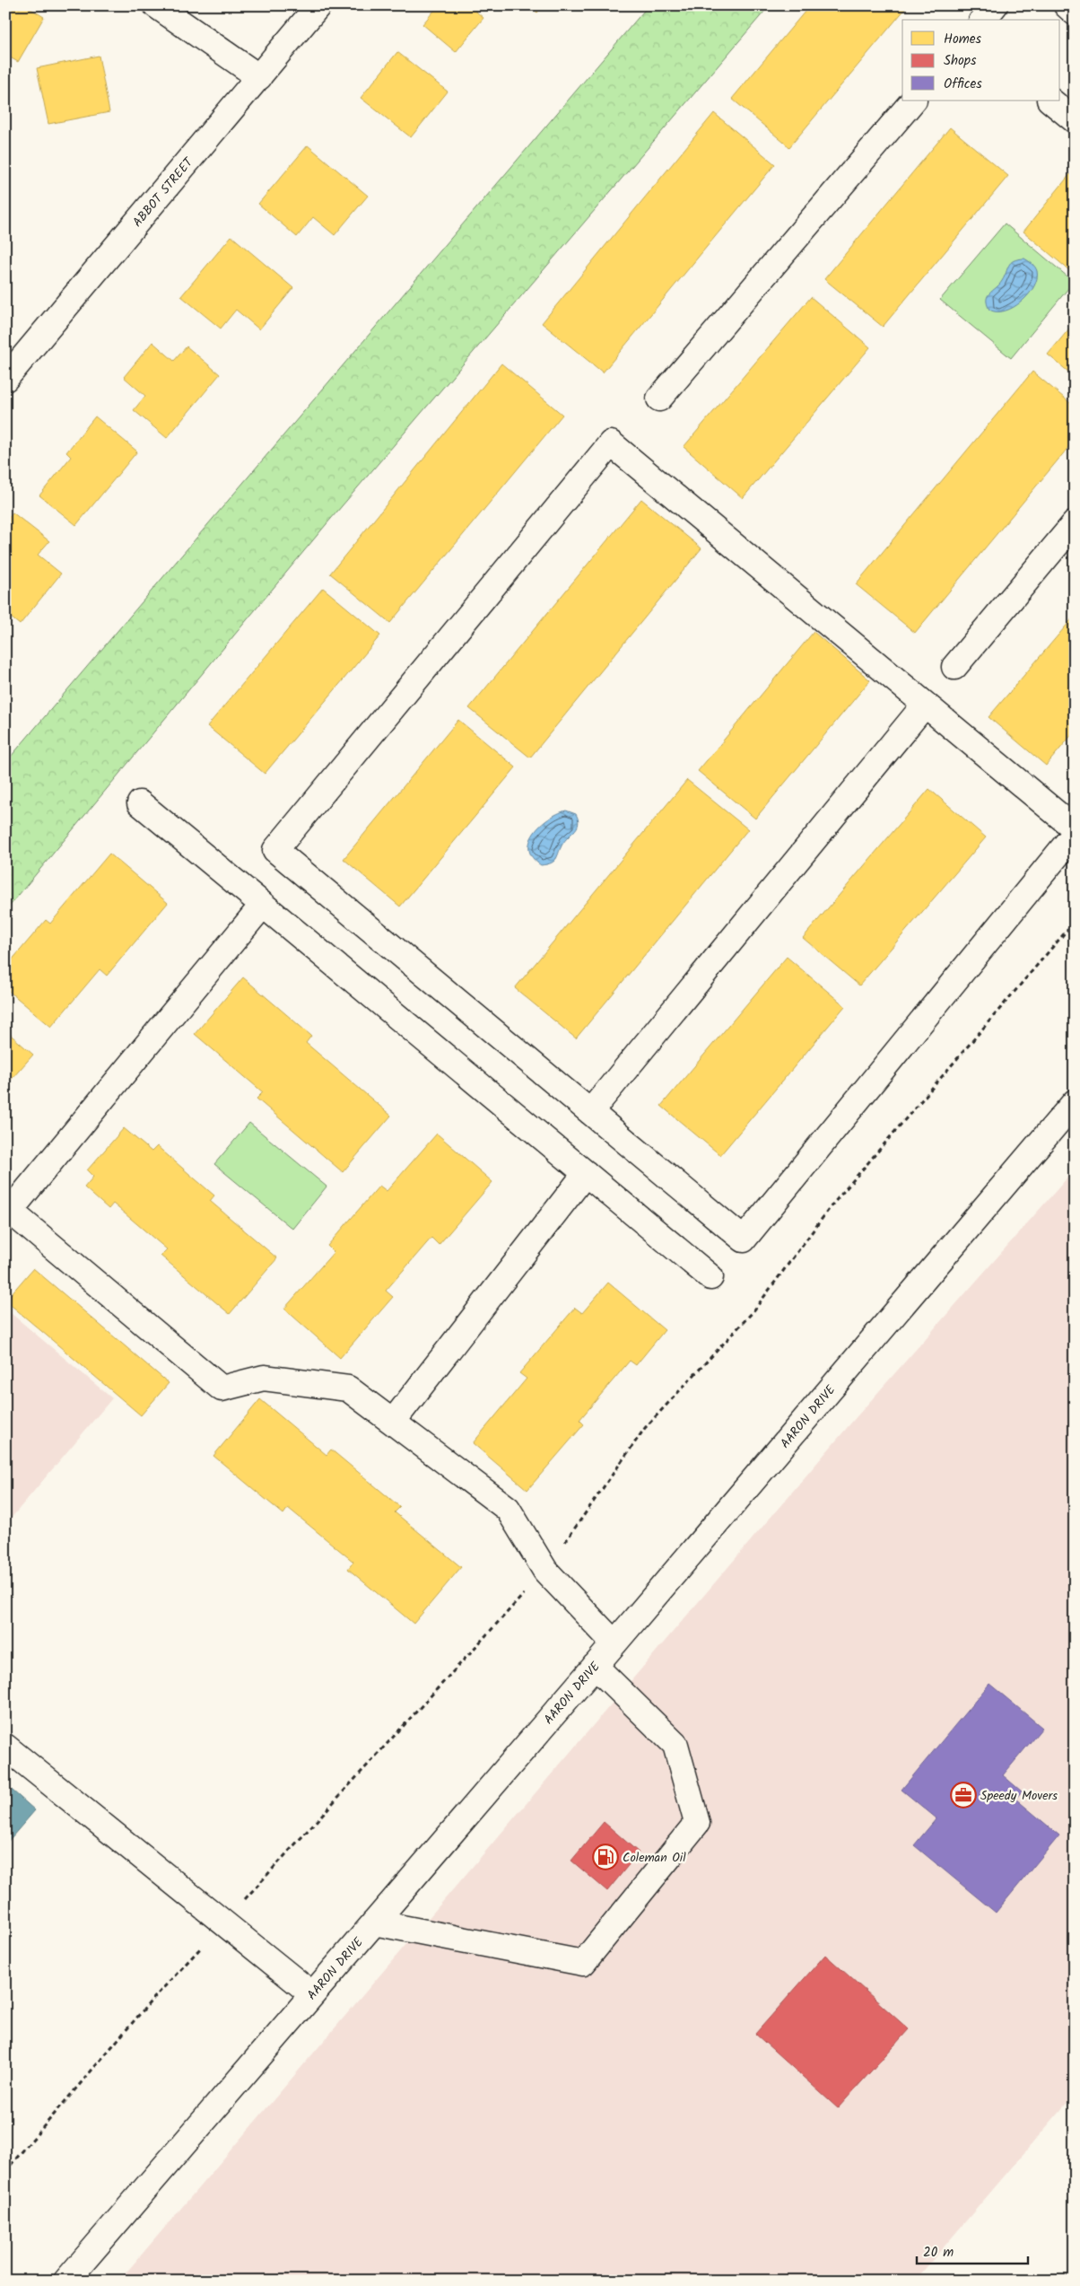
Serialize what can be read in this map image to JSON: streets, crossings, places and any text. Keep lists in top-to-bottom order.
{
  "streets": {
    "street": ["ABBOT STREET", "AARON DRIVE"]
  },
  "places": {
    "office": ["Speedy Movers"],
    "fuel station": ["Coleman Oil"]
  },
  "legend": ["Homes", "Shops", "Offices"],
  "scale_bar": "20 m"
}
